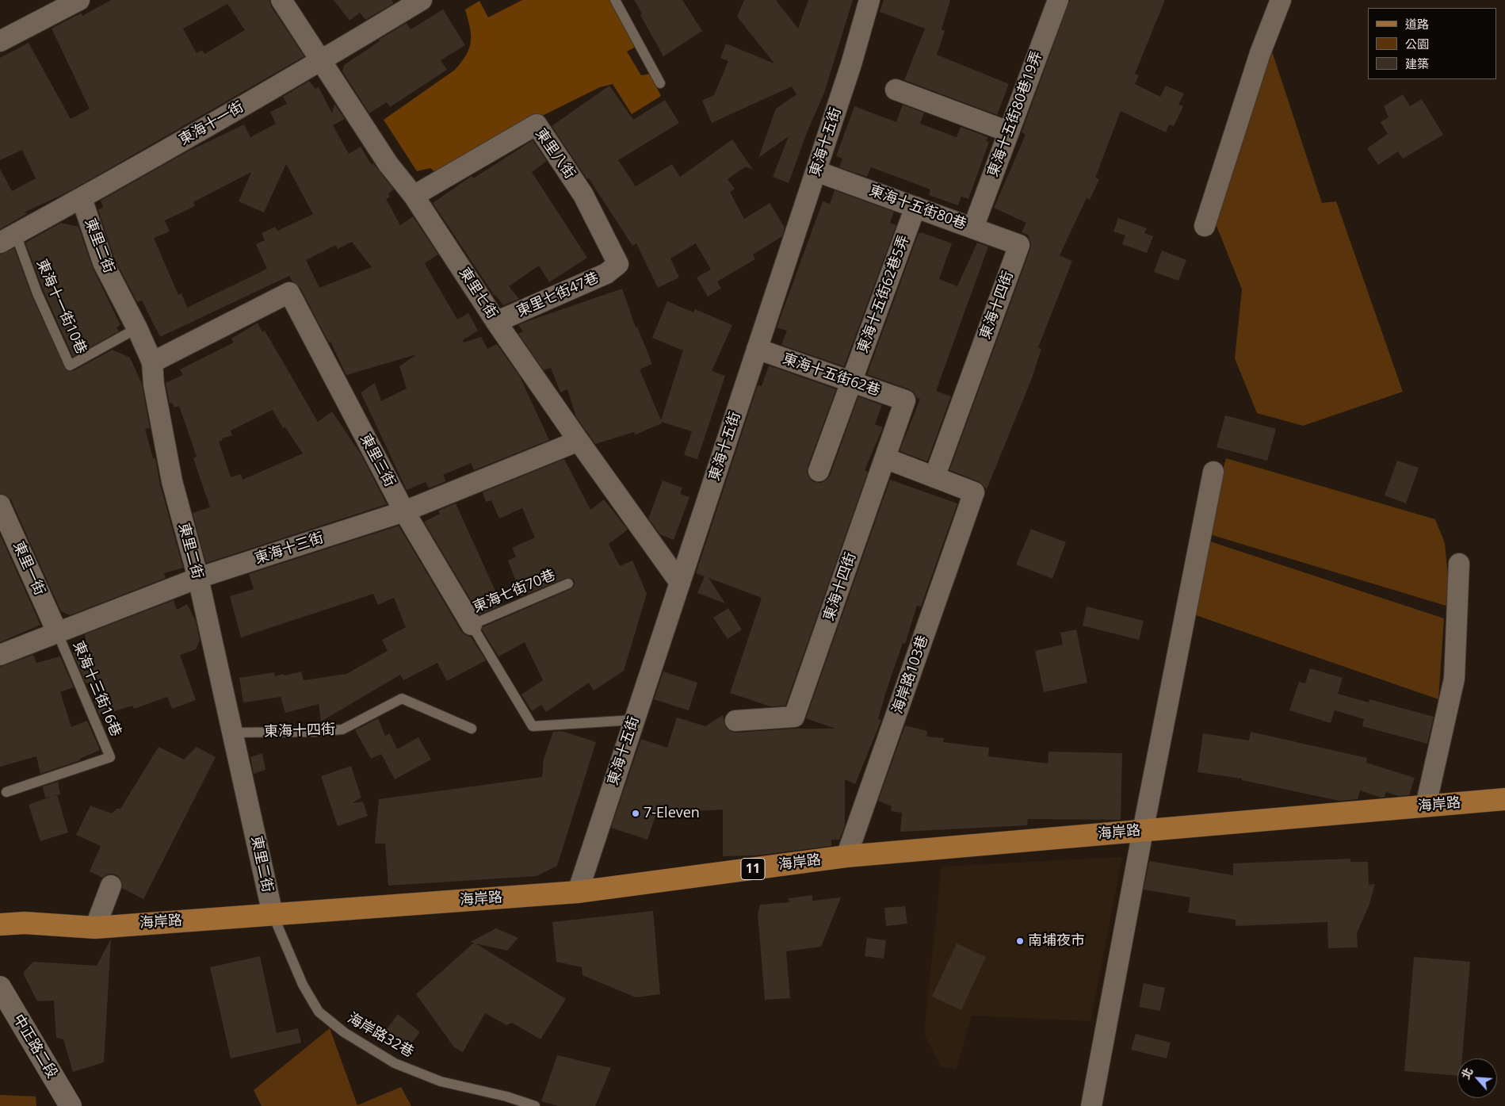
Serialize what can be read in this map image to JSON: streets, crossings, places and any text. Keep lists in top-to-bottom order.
{
  "streets": {
    "main road": ["海岸路", "11"],
    "street": [
      "東海十五街80巷19弄",
      "東海十一街",
      "東海十五街",
      "東里八街",
      "東海十五街80巷",
      "東里二街",
      "東里七街",
      "東海十五街62巷5弄",
      "東里七街47巷",
      "東海十四街",
      "東海十五街62巷",
      "東里三街",
      "東海十三街",
      "東里一街",
      "海岸路103巷",
      "中正路二段"
    ],
    "lane": [
      "東海十一街10巷",
      "東海七街70巷",
      "東海十三街16巷",
      "海岸路32巷"
    ]
  },
  "crossings": [
    ["東海十五街80巷19弄", "東海十五街80巷"],
    ["東海十一街", "東里二街"],
    ["東海十一街", "東里七街"],
    ["東海十一街", "東海十一街10巷"],
    ["東海十五街", "東海十五街80巷"],
    ["東海十五街", "東里七街"],
    ["東海十五街", "東海十五街62巷"],
    ["東海十五街", "海岸路"],
    ["東里八街", "東里七街"],
    ["東里八街", "東里七街47巷"],
    ["東海十五街80巷", "東海十五街62巷5弄"],
    ["東海十五街80巷", "東海十四街"],
    ["東里二街", "東海十四街"],
    ["東里二街", "東海十一街10巷"],
    ["東里二街", "東里三街"],
    ["東里二街", "東海十三街"],
    ["東里二街", "海岸路"],
    ["東里二街", "海岸路32巷"],
    ["東里七街", "東里七街47巷"],
    ["東里七街", "東海十三街"],
    ["東海十五街62巷5弄", "東海十五街62巷"],
    ["東海十四街", "東海十五街62巷"],
    ["東海十四街", "海岸路103巷"],
    ["東里三街", "東海十三街"],
    ["東里三街", "東海七街70巷"],
    ["東海十三街", "東里一街"],
    ["東海十三街", "東海十三街16巷"],
    ["東里一街", "東海十三街16巷"],
    ["海岸路103巷", "海岸路"],
    ["海岸路", "海岸路32巷"]
  ],
  "places": ["7-Eleven", "南埔夜市"],
  "legend": ["道路", "公園", "建築"],
  "north": "top left"
}
